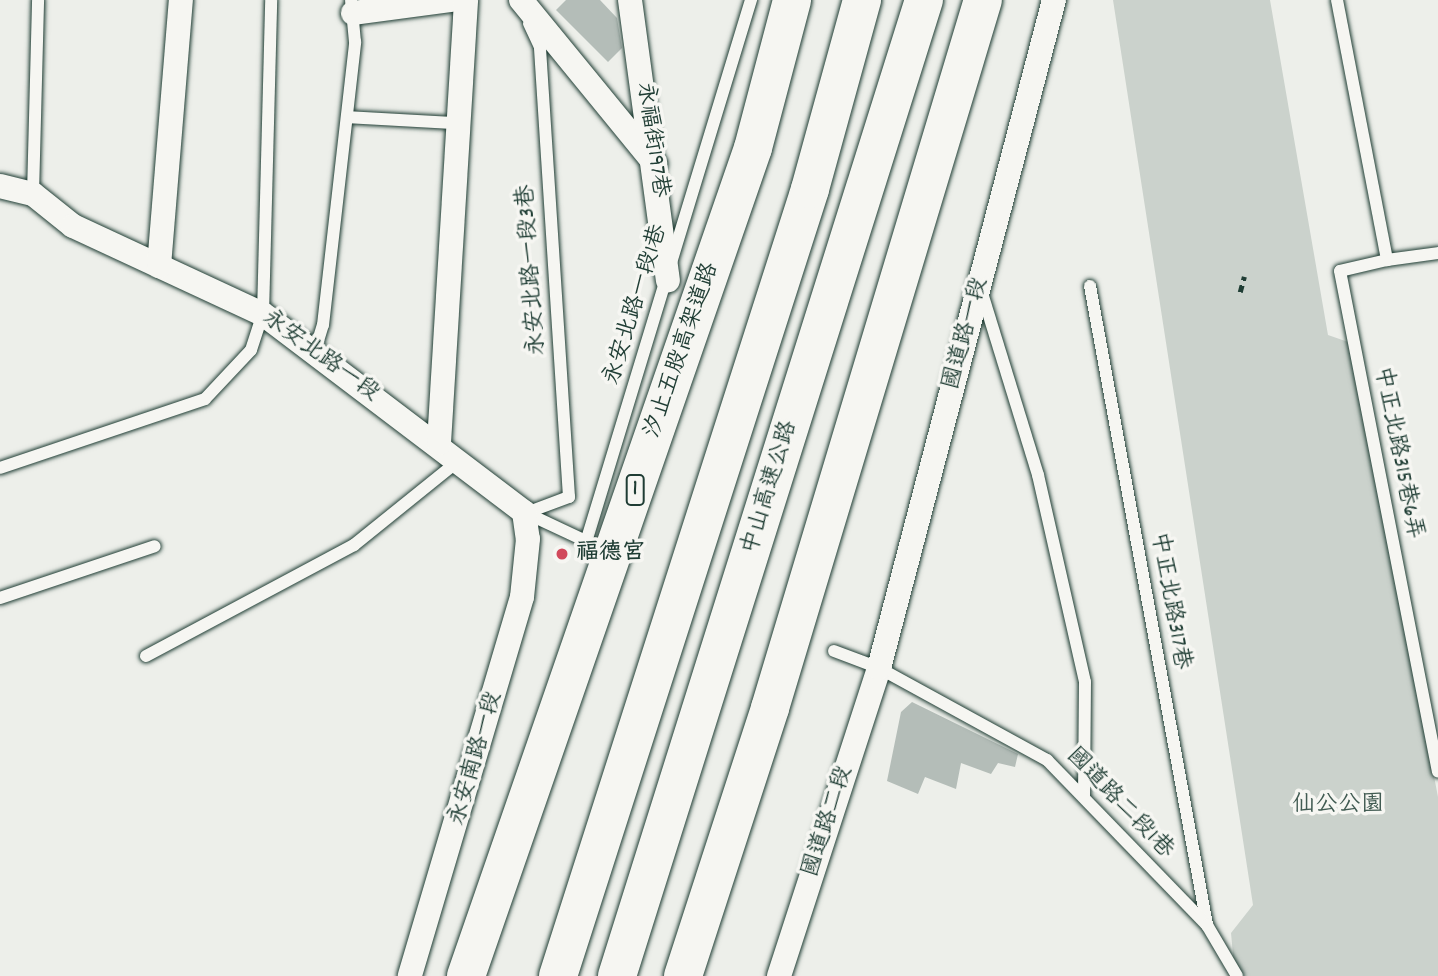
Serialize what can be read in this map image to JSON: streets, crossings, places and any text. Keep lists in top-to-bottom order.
{
  "streets": {
    "highway": ["汐止五股高架道路", "中山高速公路", "1"],
    "street": [
      "永福街197巷",
      "國道路一段",
      "永安北路一段",
      "永安南路一段",
      "國道路二段"
    ],
    "lane": [
      "永安北路一段3巷",
      "永安北路一段1巷",
      "中正北路315巷6弄",
      "中正北路317巷",
      "國道路二段1巷"
    ]
  },
  "crossings": [
    ["永福街197巷", "永安北路一段1巷"],
    ["永安北路一段3巷", "永安北路一段1巷"],
    ["永安北路一段3巷", "永安北路一段"],
    ["永安北路一段3巷", "永安南路一段"],
    ["永安北路一段1巷", "永安北路一段"],
    ["永安北路一段1巷", "永安南路一段"],
    ["國道路一段", "國道路二段1巷"],
    ["國道路一段", "國道路二段"],
    ["永安北路一段", "永安南路一段"],
    ["中正北路317巷", "國道路二段1巷"],
    ["國道路二段1巷", "國道路二段"]
  ],
  "parks": ["仙公公園"],
  "places": ["福德宮"]
}
